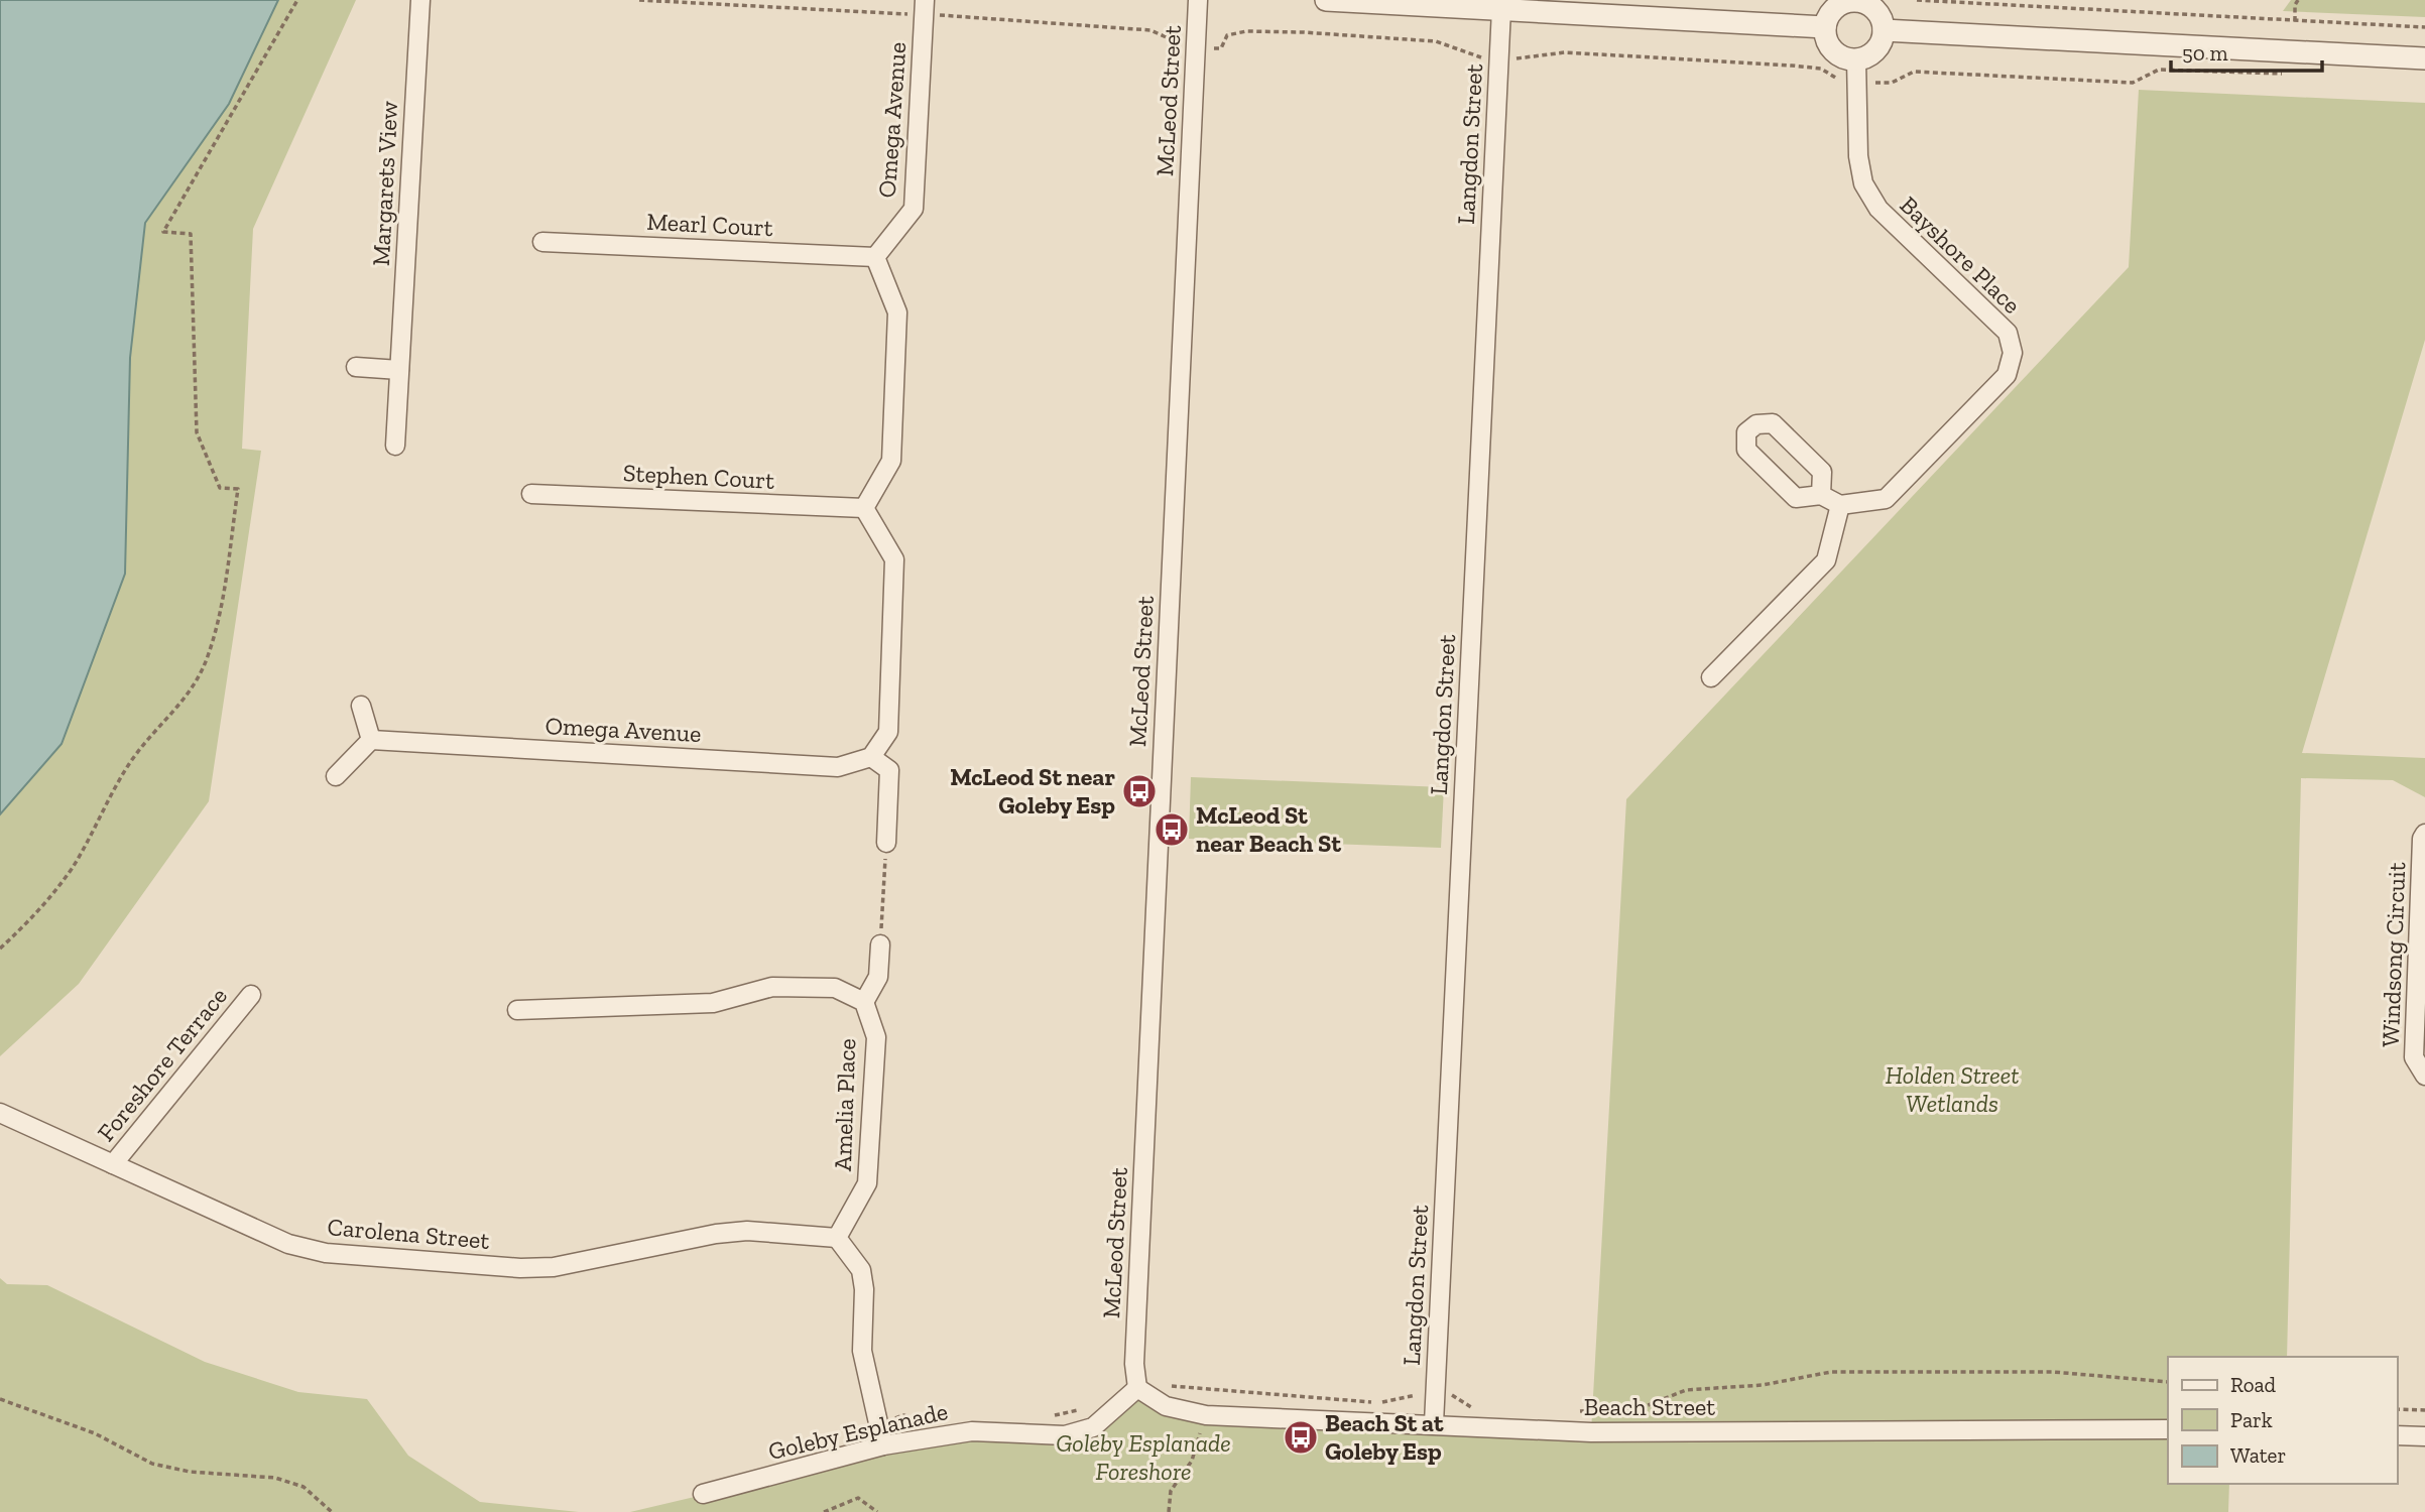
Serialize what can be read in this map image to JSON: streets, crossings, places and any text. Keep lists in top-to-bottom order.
{
  "streets": {
    "street": [
      "McLeod Street",
      "Omega Avenue",
      "Langdon Street",
      "Margarets View",
      "Mearl Court",
      "Bayshore Place",
      "Stephen Court",
      "Windsong Circuit",
      "Foreshore Terrace",
      "Amelia Place",
      "Carolena Street",
      "Beach Street",
      "Goleby Esplanade"
    ]
  },
  "crossings": [
    ["McLeod Street", "Beach Street"],
    ["McLeod Street", "Goleby Esplanade"],
    ["Omega Avenue", "Mearl Court"],
    ["Langdon Street", "Beach Street"],
    ["Foreshore Terrace", "Carolena Street"],
    ["Amelia Place", "Carolena Street"],
    ["Beach Street", "Goleby Esplanade"]
  ],
  "parks": ["Holden Street Wetlands", "Goleby Esplanade Foreshore"],
  "places": {
    "bus stop": ["McLeod St near Goleby Esp", "McLeod St near Beach St", "Beach St at Goleby Esp"]
  },
  "legend": ["Road", "Park", "Water"],
  "scale_bar": "50 m"
}
